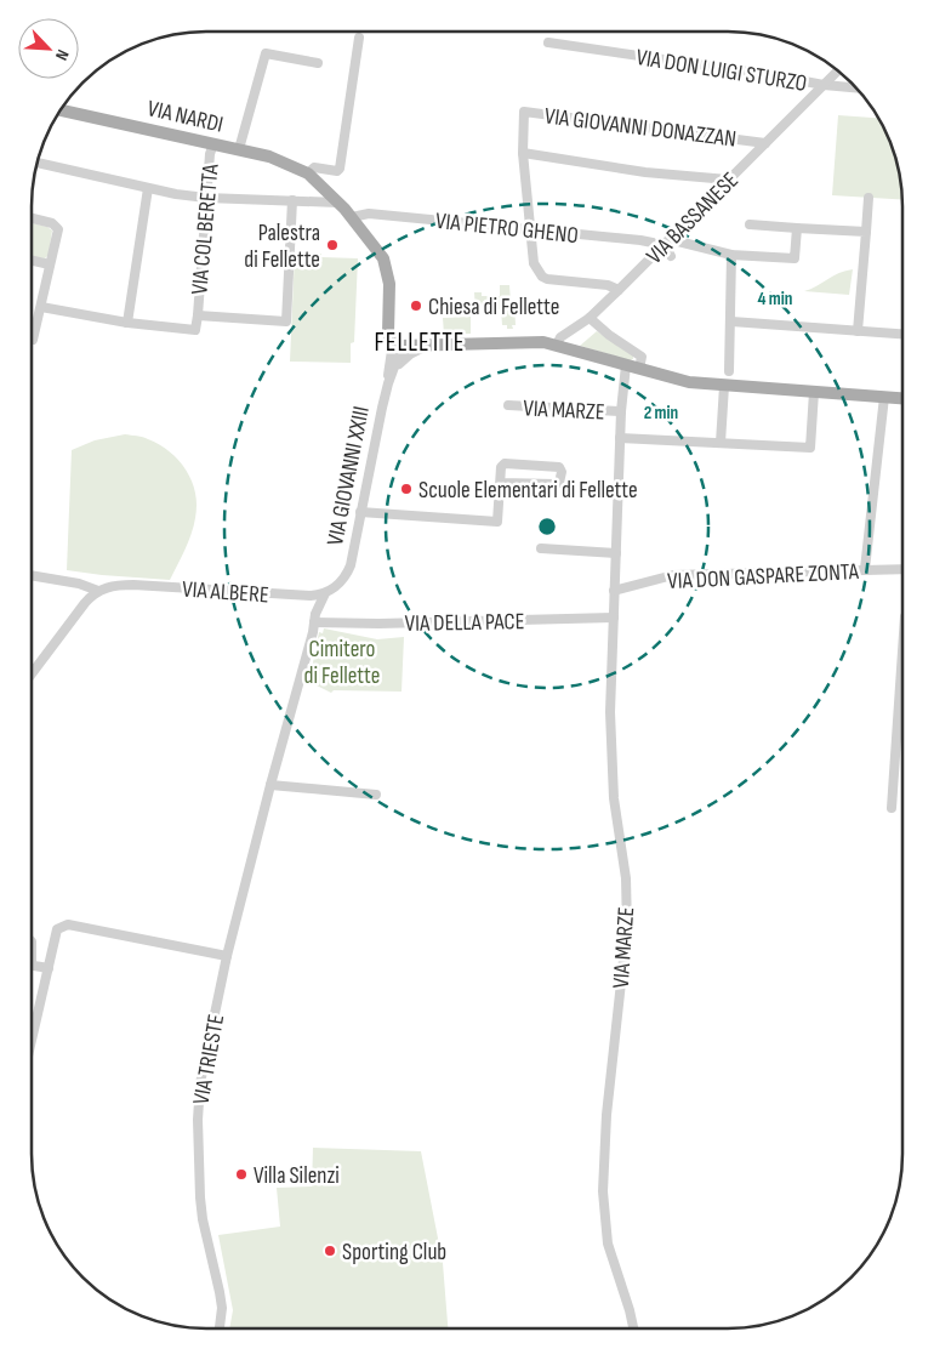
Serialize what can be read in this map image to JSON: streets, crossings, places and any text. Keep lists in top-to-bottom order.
{
  "streets": {
    "main road": ["VIA NARDI", "VIA GIOVANNI XXIII"],
    "street": [
      "VIA DON LUIGI STURZO",
      "VIA GIOVANNI DONAZZAN",
      "VIA BASSANESE",
      "VIA PIETRO GHENO",
      "VIA COL BERETTA",
      "VIA MARZE",
      "VIA DON GASPARE ZONTA",
      "VIA ALBERE",
      "VIA DELLA PACE",
      "VIA TRIESTE"
    ]
  },
  "crossings": [
    ["VIA DON LUIGI STURZO", "VIA BASSANESE"],
    ["VIA NARDI", "VIA COL BERETTA"],
    ["VIA NARDI", "VIA GIOVANNI XXIII"],
    ["VIA GIOVANNI DONAZZAN", "VIA BASSANESE"],
    ["VIA GIOVANNI DONAZZAN", "VIA PIETRO GHENO"],
    ["VIA BASSANESE", "VIA PIETRO GHENO"],
    ["VIA PIETRO GHENO", "VIA GIOVANNI XXIII"],
    ["VIA MARZE", "VIA DON GASPARE ZONTA"],
    ["VIA MARZE", "VIA DELLA PACE"],
    ["VIA GIOVANNI XXIII", "VIA ALBERE"],
    ["VIA ALBERE", "VIA TRIESTE"],
    ["VIA DELLA PACE", "VIA TRIESTE"]
  ],
  "districts": ["FELLETTE"],
  "parks": ["Cimitero di Fellette"],
  "places": [
    "Palestra di Fellette",
    "Chiesa di Fellette",
    "Scuole Elementari di Fellette",
    "Villa Silenzi",
    "Sporting Club"
  ],
  "north": "bottom right",
  "rings": ["4 min", "2 min"]
}
